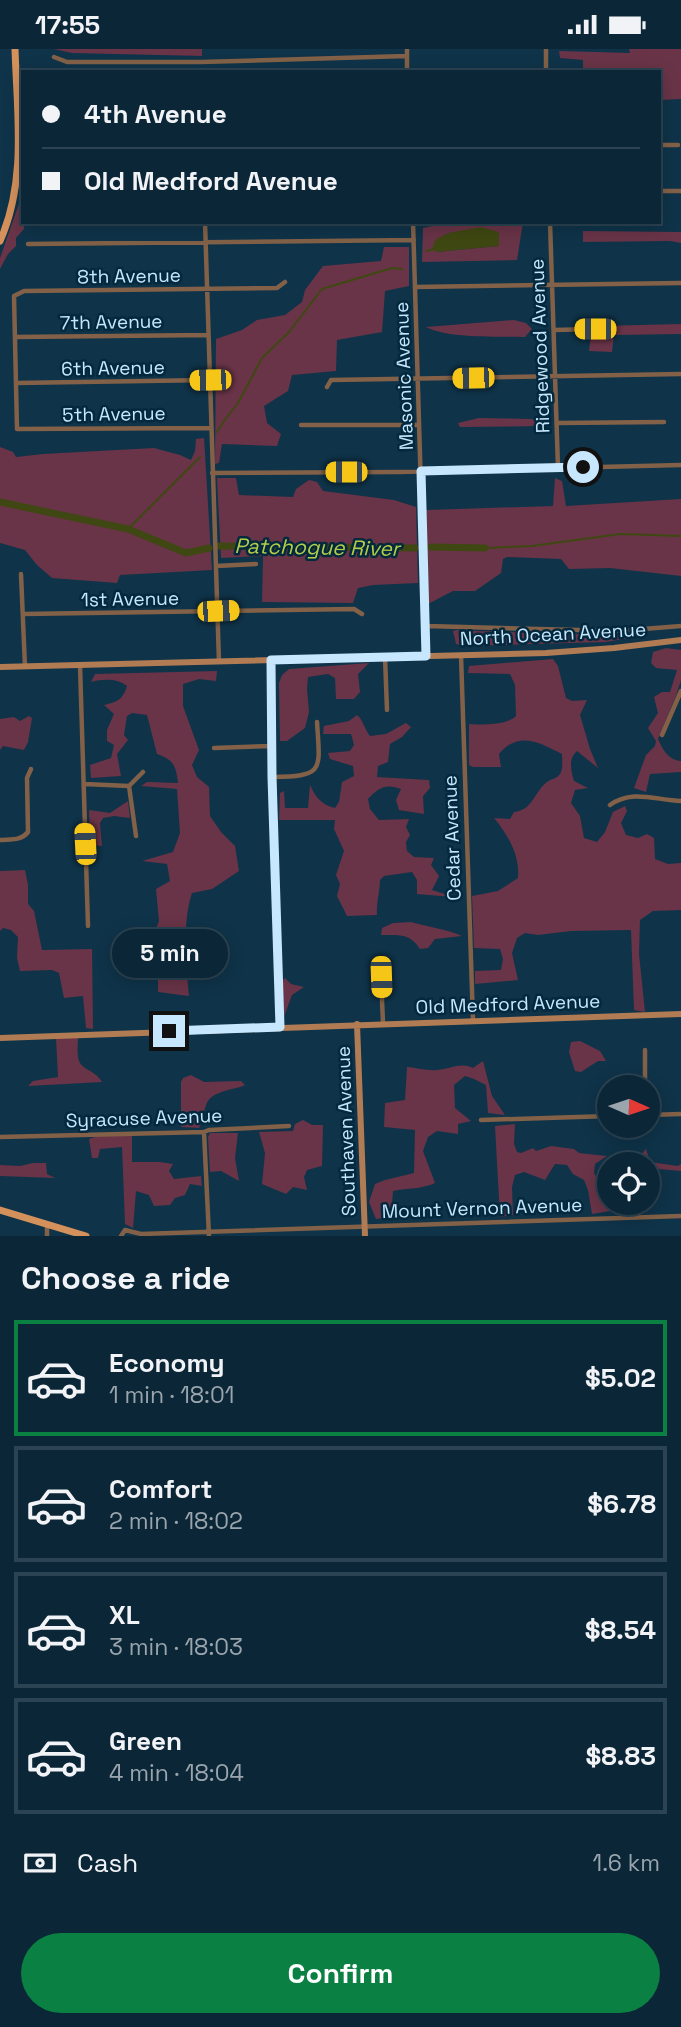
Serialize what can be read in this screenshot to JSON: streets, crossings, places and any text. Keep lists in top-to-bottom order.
{
  "streets": {
    "street": [
      "8th Avenue",
      "7th Avenue",
      "Ridgewood Avenue",
      "6th Avenue",
      "Masonic Avenue",
      "5th Avenue",
      "1st Avenue",
      "North Ocean Avenue",
      "Cedar Avenue",
      "Old Medford Avenue",
      "Syracuse Avenue",
      "Southaven Avenue",
      "Mount Vernon Avenue"
    ]
  },
  "crossings": [
    ["8th Avenue", "7th Avenue"],
    ["6th Avenue", "5th Avenue"],
    ["Masonic Avenue", "North Ocean Avenue"],
    ["North Ocean Avenue", "Cedar Avenue"],
    ["Cedar Avenue", "Old Medford Avenue"],
    ["Old Medford Avenue", "Southaven Avenue"],
    ["Southaven Avenue", "Mount Vernon Avenue"]
  ],
  "water": ["Patchogue River"],
  "north": "right",
  "page": {
    "status": "17:55",
    "banner": ["4th Avenue", "Old Medford Avenue"],
    "bubble": "5 min",
    "heading": "Choose a ride",
    "list": [
      {
        "name": "Economy",
        "note": "1 min · 18:01",
        "value": "$5.02"
      },
      {
        "name": "Comfort",
        "note": "2 min · 18:02",
        "value": "$6.78"
      },
      {
        "name": "XL",
        "note": "3 min · 18:03",
        "value": "$8.54"
      },
      {
        "name": "Green",
        "note": "4 min · 18:04",
        "value": "$8.83"
      }
    ],
    "pay": ["Cash", "1.6 km"],
    "buttons": "Confirm"
  }
}
